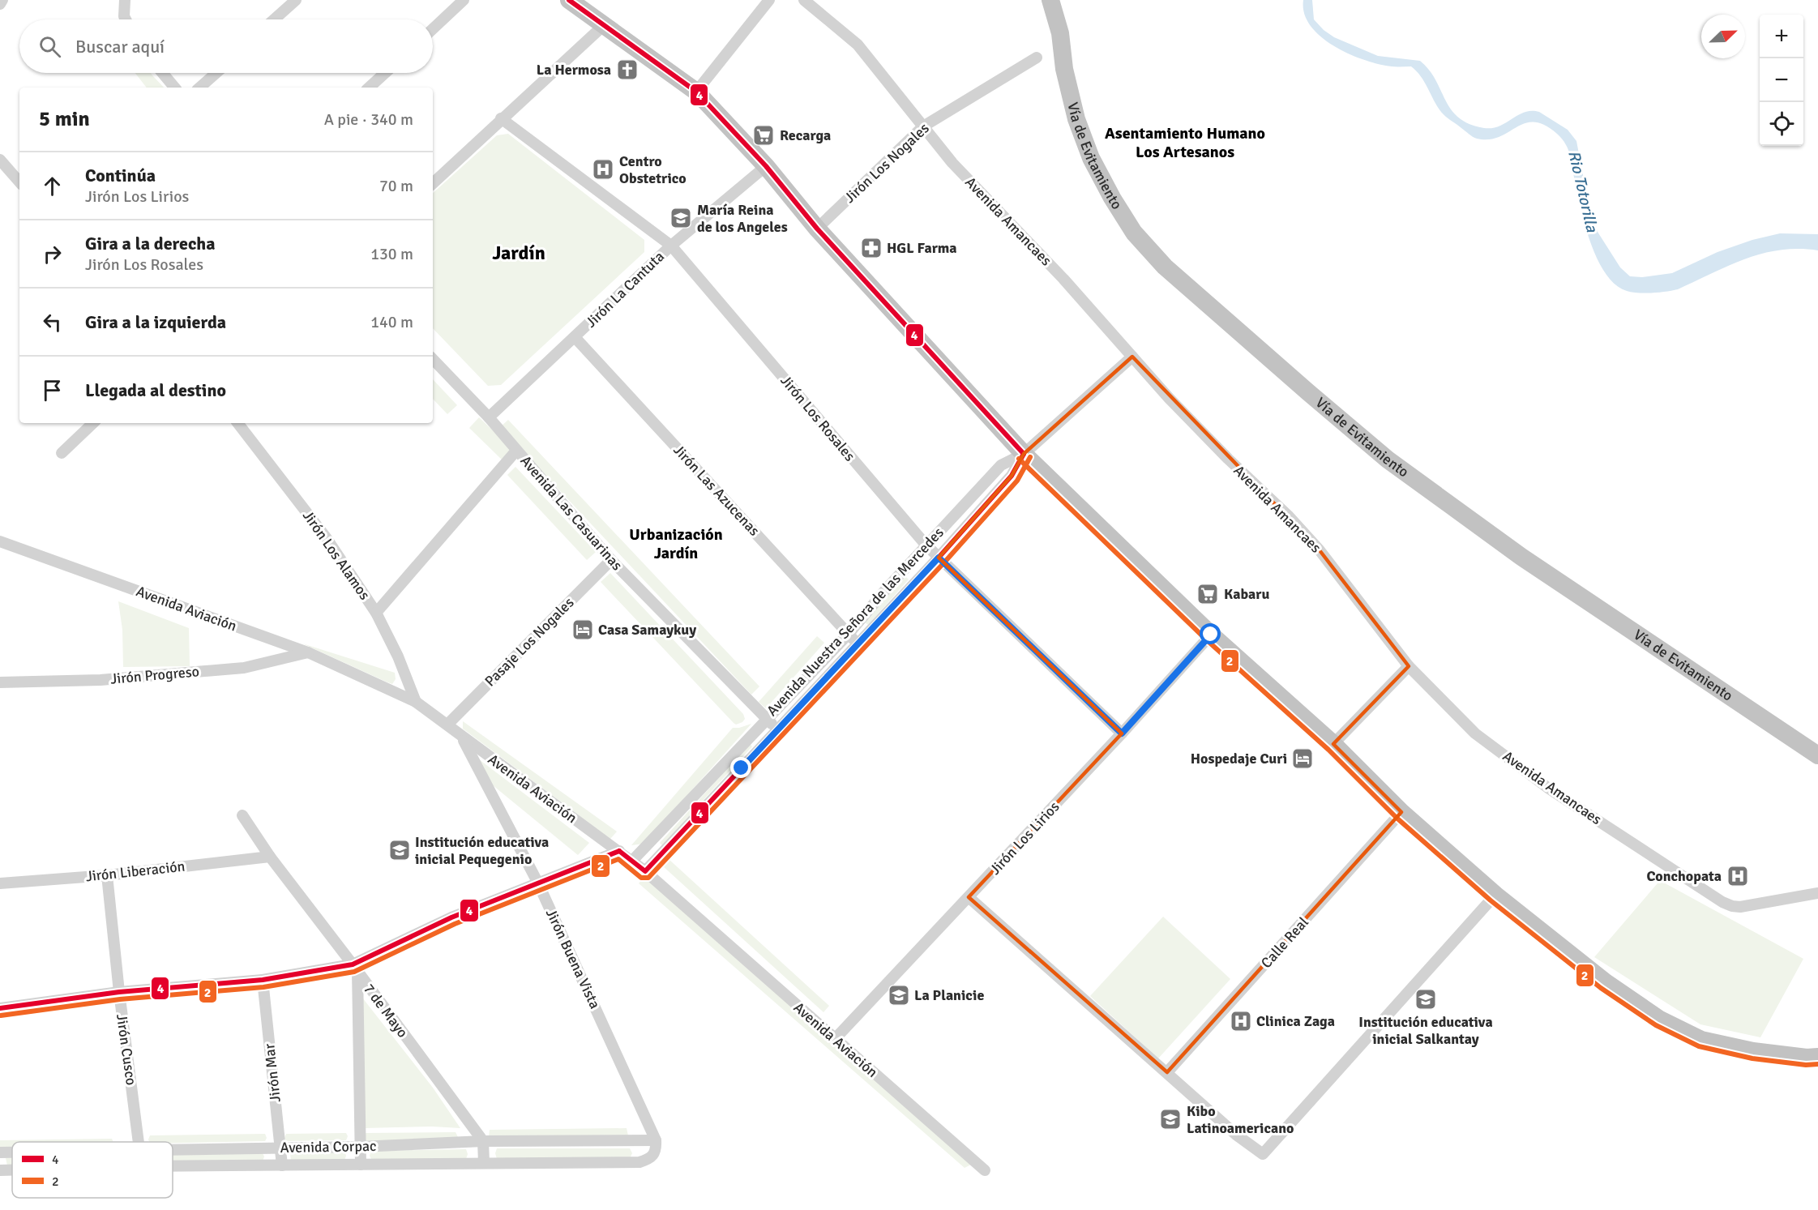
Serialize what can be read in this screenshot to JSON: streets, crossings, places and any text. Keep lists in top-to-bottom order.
{
  "streets": {
    "highway": ["Vía de Evitamiento"],
    "street": [
      "Jirón Los Nogales",
      "Avenida Amancaes",
      "Jirón La Cantuta",
      "Jirón Los Rosales",
      "Jirón Las Azucenas",
      "Avenida Las Casuarinas",
      "Jirón Los Alamos",
      "Avenida Aviación",
      "Avenida Nuestra Señora de las Mercedes",
      "Pasaje Los Nogales",
      "Jirón Progreso",
      "Jirón Los Lirios",
      "Jirón Liberación",
      "Calle Real",
      "Jirón Buena Vista",
      "7 de Mayo",
      "Jirón Cusco",
      "Jirón Mar",
      "Avenida Corpac"
    ]
  },
  "crossings": [
    ["Jirón Los Nogales", "Avenida Amancaes"],
    ["Avenida Amancaes", "Avenida Nuestra Señora de las Mercedes"],
    ["Jirón La Cantuta", "Jirón Los Rosales"],
    ["Jirón La Cantuta", "Jirón Las Azucenas"],
    ["Jirón La Cantuta", "Avenida Las Casuarinas"],
    ["Jirón Los Rosales", "Avenida Nuestra Señora de las Mercedes"],
    ["Jirón Los Rosales", "Jirón Los Lirios"],
    ["Jirón Las Azucenas", "Avenida Nuestra Señora de las Mercedes"],
    ["Avenida Las Casuarinas", "Avenida Nuestra Señora de las Mercedes"],
    ["Avenida Las Casuarinas", "Pasaje Los Nogales"],
    ["Jirón Los Alamos", "Avenida Aviación"],
    ["Avenida Aviación", "Avenida Nuestra Señora de las Mercedes"],
    ["Avenida Aviación", "Pasaje Los Nogales"],
    ["Avenida Aviación", "Jirón Progreso"],
    ["Avenida Aviación", "Jirón Los Lirios"],
    ["Avenida Aviación", "Jirón Buena Vista"],
    ["Jirón Liberación", "7 de Mayo"],
    ["Jirón Liberación", "Jirón Cusco"],
    ["Jirón Buena Vista", "Avenida Corpac"],
    ["7 de Mayo", "Avenida Corpac"],
    ["Jirón Mar", "Avenida Corpac"]
  ],
  "districts": ["Asentamiento Humano Los Artesanos", "Jardín", "Urbanización Jardín"],
  "water": ["Rio Totorilla"],
  "places": {
    "church": ["La Hermosa"],
    "supermarket": ["Recarga", "Kabaru"],
    "hospital": ["Centro Obstetrico", "Conchopata", "Clinica Zaga"],
    "school or university": [
      "María Reina de los Angeles",
      "Institución educativa inicial Pequegenio",
      "La Planicie",
      "Institución educativa inicial Salkantay",
      "Kibo Latinoamericano"
    ],
    "pharmacy": ["HGL Farma"],
    "hotel": ["Casa Samaykuy", "Hospedaje Curi"]
  },
  "lines": ["transit line 4", "transit line 2"],
  "legend": ["4", "2"],
  "north": "top right",
  "page": {
    "map_buttons": ["+", "−"],
    "search": "Buscar aquí",
    "heading": ["5 min", "A pie · 340 m"],
    "list": [
      ["Continúa", "Jirón Los Lirios", "70 m"],
      ["Gira a la derecha", "Jirón Los Rosales", "130 m"],
      ["Gira a la izquierda", "140 m"],
      "Llegada al destino"
    ]
  }
}
